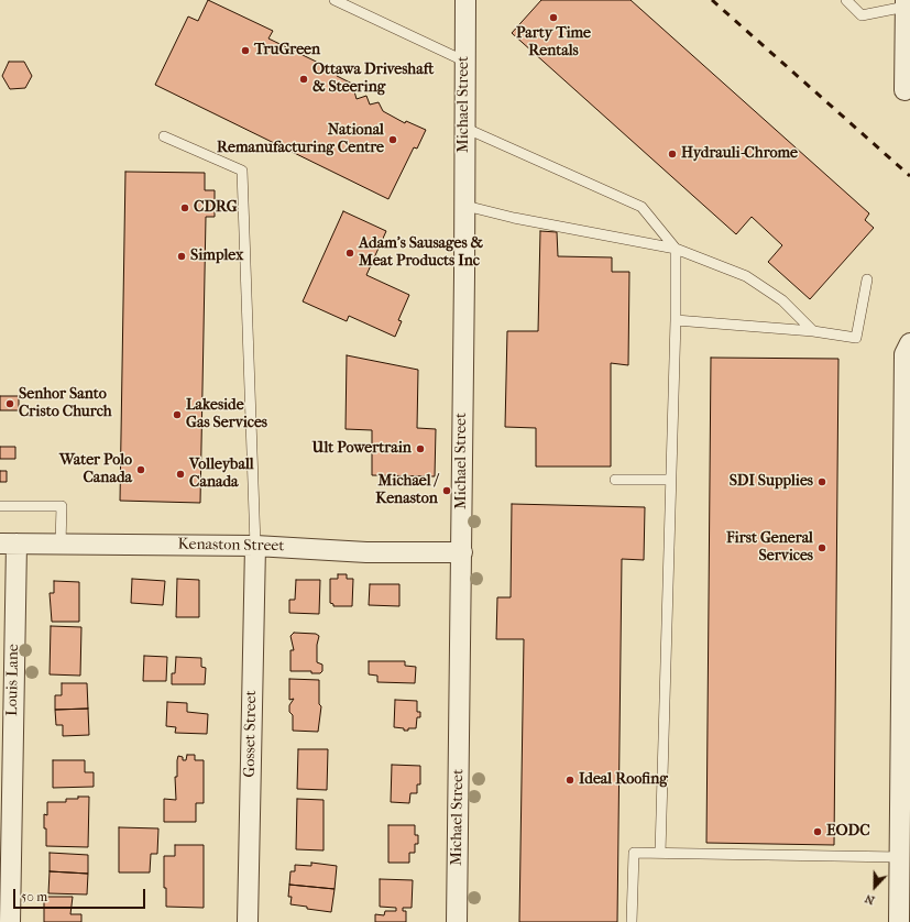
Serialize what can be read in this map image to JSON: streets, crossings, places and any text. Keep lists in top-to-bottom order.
{
  "streets": {
    "street": [
      "Michael Street",
      "Kenaston Street",
      "Louis Lane",
      "Gosset Street"
    ]
  },
  "crossings": [
    ["Michael Street", "Kenaston Street"],
    ["Kenaston Street", "Louis Lane"],
    ["Kenaston Street", "Gosset Street"]
  ],
  "places": [
    "Party Time Rentals",
    "TruGreen",
    "Ottawa Driveshaft & Steering",
    "National Remanufacturing Centre",
    "Hydrauli-Chrome",
    "CDRG",
    "Adam's Sausages & Meat Products Inc",
    "Simplex",
    "Senhor Santo Cristo Church",
    "Lakeside Gas Services",
    "Ult Powertrain",
    "Water Polo Canada",
    "Volleyball Canada",
    "SDI Supplies",
    "Michael / Kenaston",
    "First General Services",
    "Ideal Roofing",
    "EODC"
  ],
  "scale_bar": "50 m",
  "north": "bottom"
}
